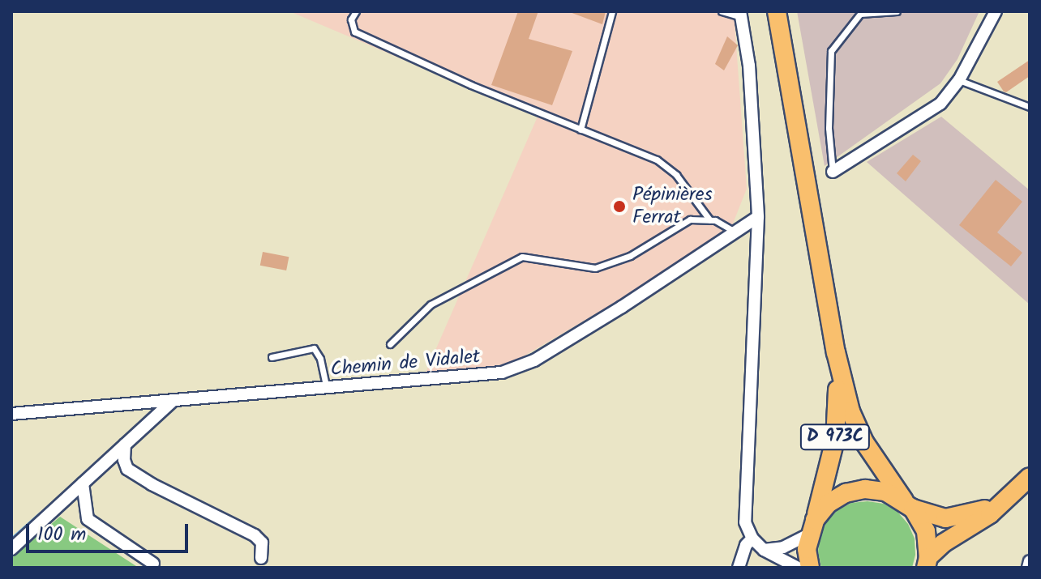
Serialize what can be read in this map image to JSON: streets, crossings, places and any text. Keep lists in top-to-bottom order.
{
  "streets": {
    "main road": ["D 973C"],
    "street": ["Chemin de Vidalet"]
  },
  "places": ["Pépinières Ferrat"],
  "scale_bar": "100 m"
}
